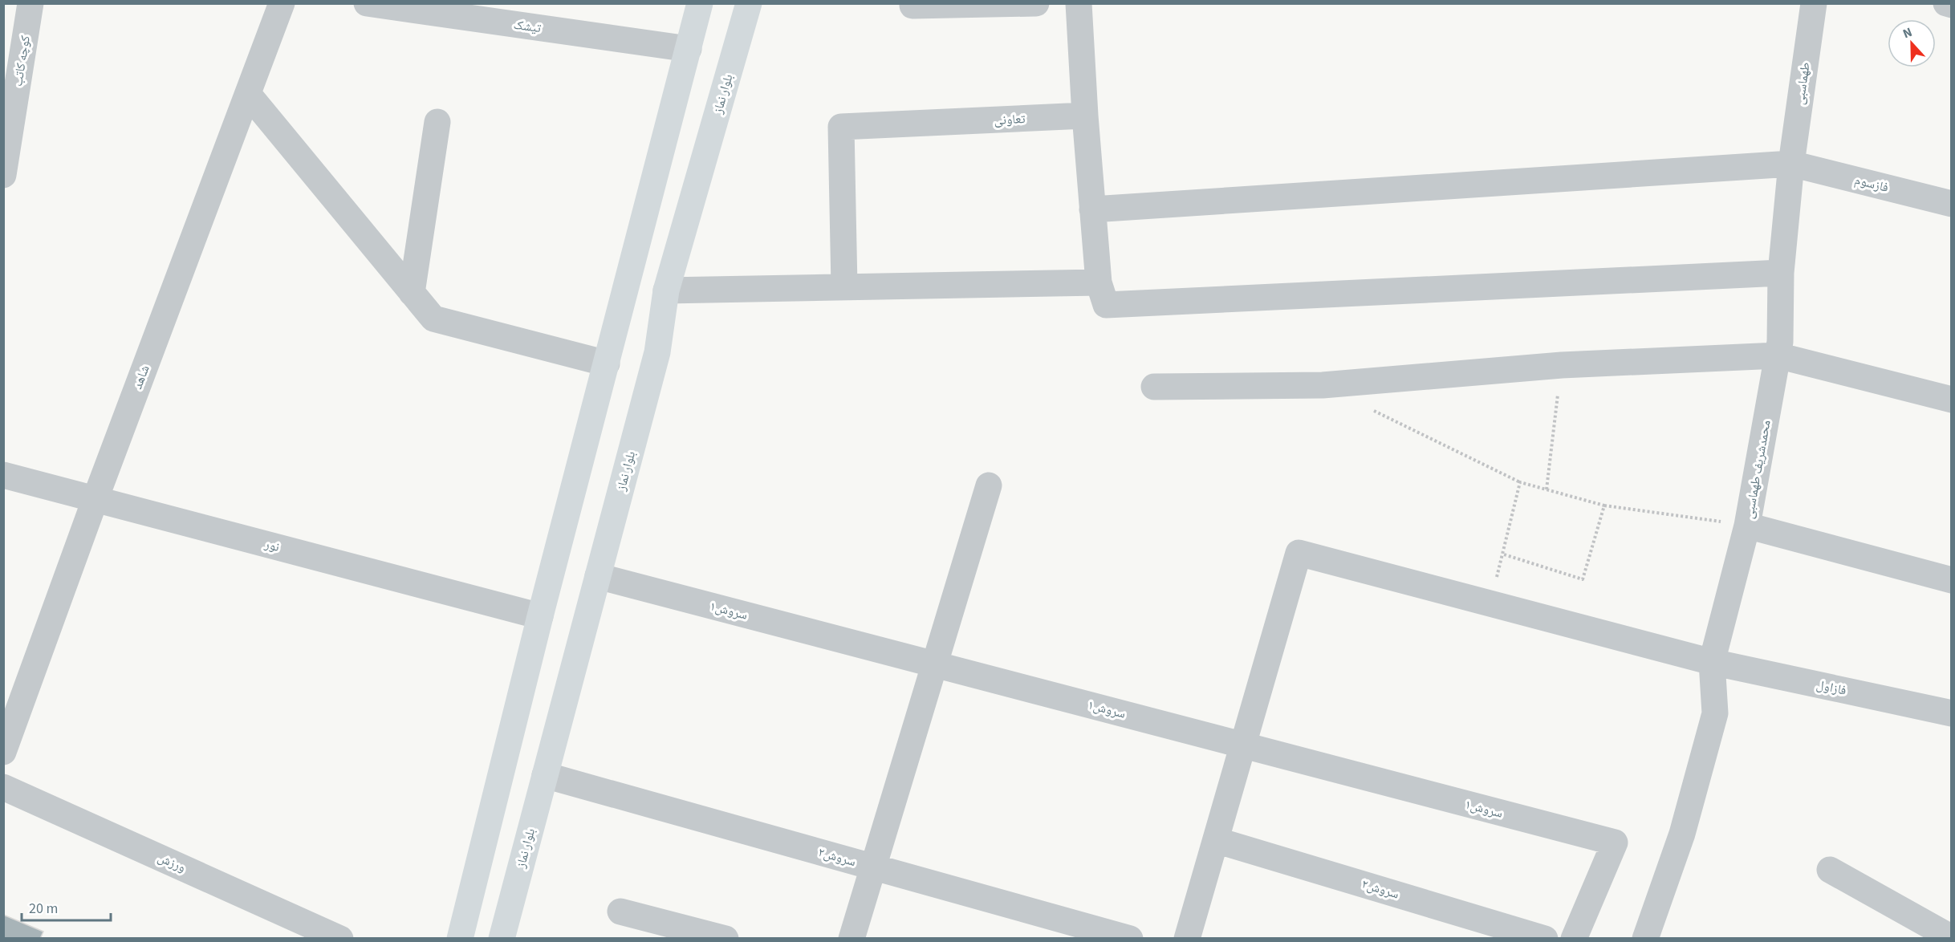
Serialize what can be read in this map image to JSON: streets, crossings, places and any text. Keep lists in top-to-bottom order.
{
  "streets": {
    "main road": ["بلوار نماز"],
    "street": [
      "تیشک",
      "کوچه کاتب",
      "طهماسبی",
      "تعاونی",
      "فازسوم",
      "شاهد",
      "محمدشریف طهماسبی",
      "نور",
      "سروش۱",
      "فازاول",
      "سروش۲",
      "ورزش"
    ]
  },
  "crossings": [
    ["طهماسبی", "فازسوم"],
    ["طهماسبی", "محمدشریف طهماسبی"],
    ["بلوار نماز", "سروش۱"],
    ["بلوار نماز", "سروش۲"],
    ["شاهد", "نور"],
    ["محمدشریف طهماسبی", "فازاول"],
    ["سروش۱", "فازاول"]
  ],
  "scale_bar": "20 m",
  "north": "top"
}
